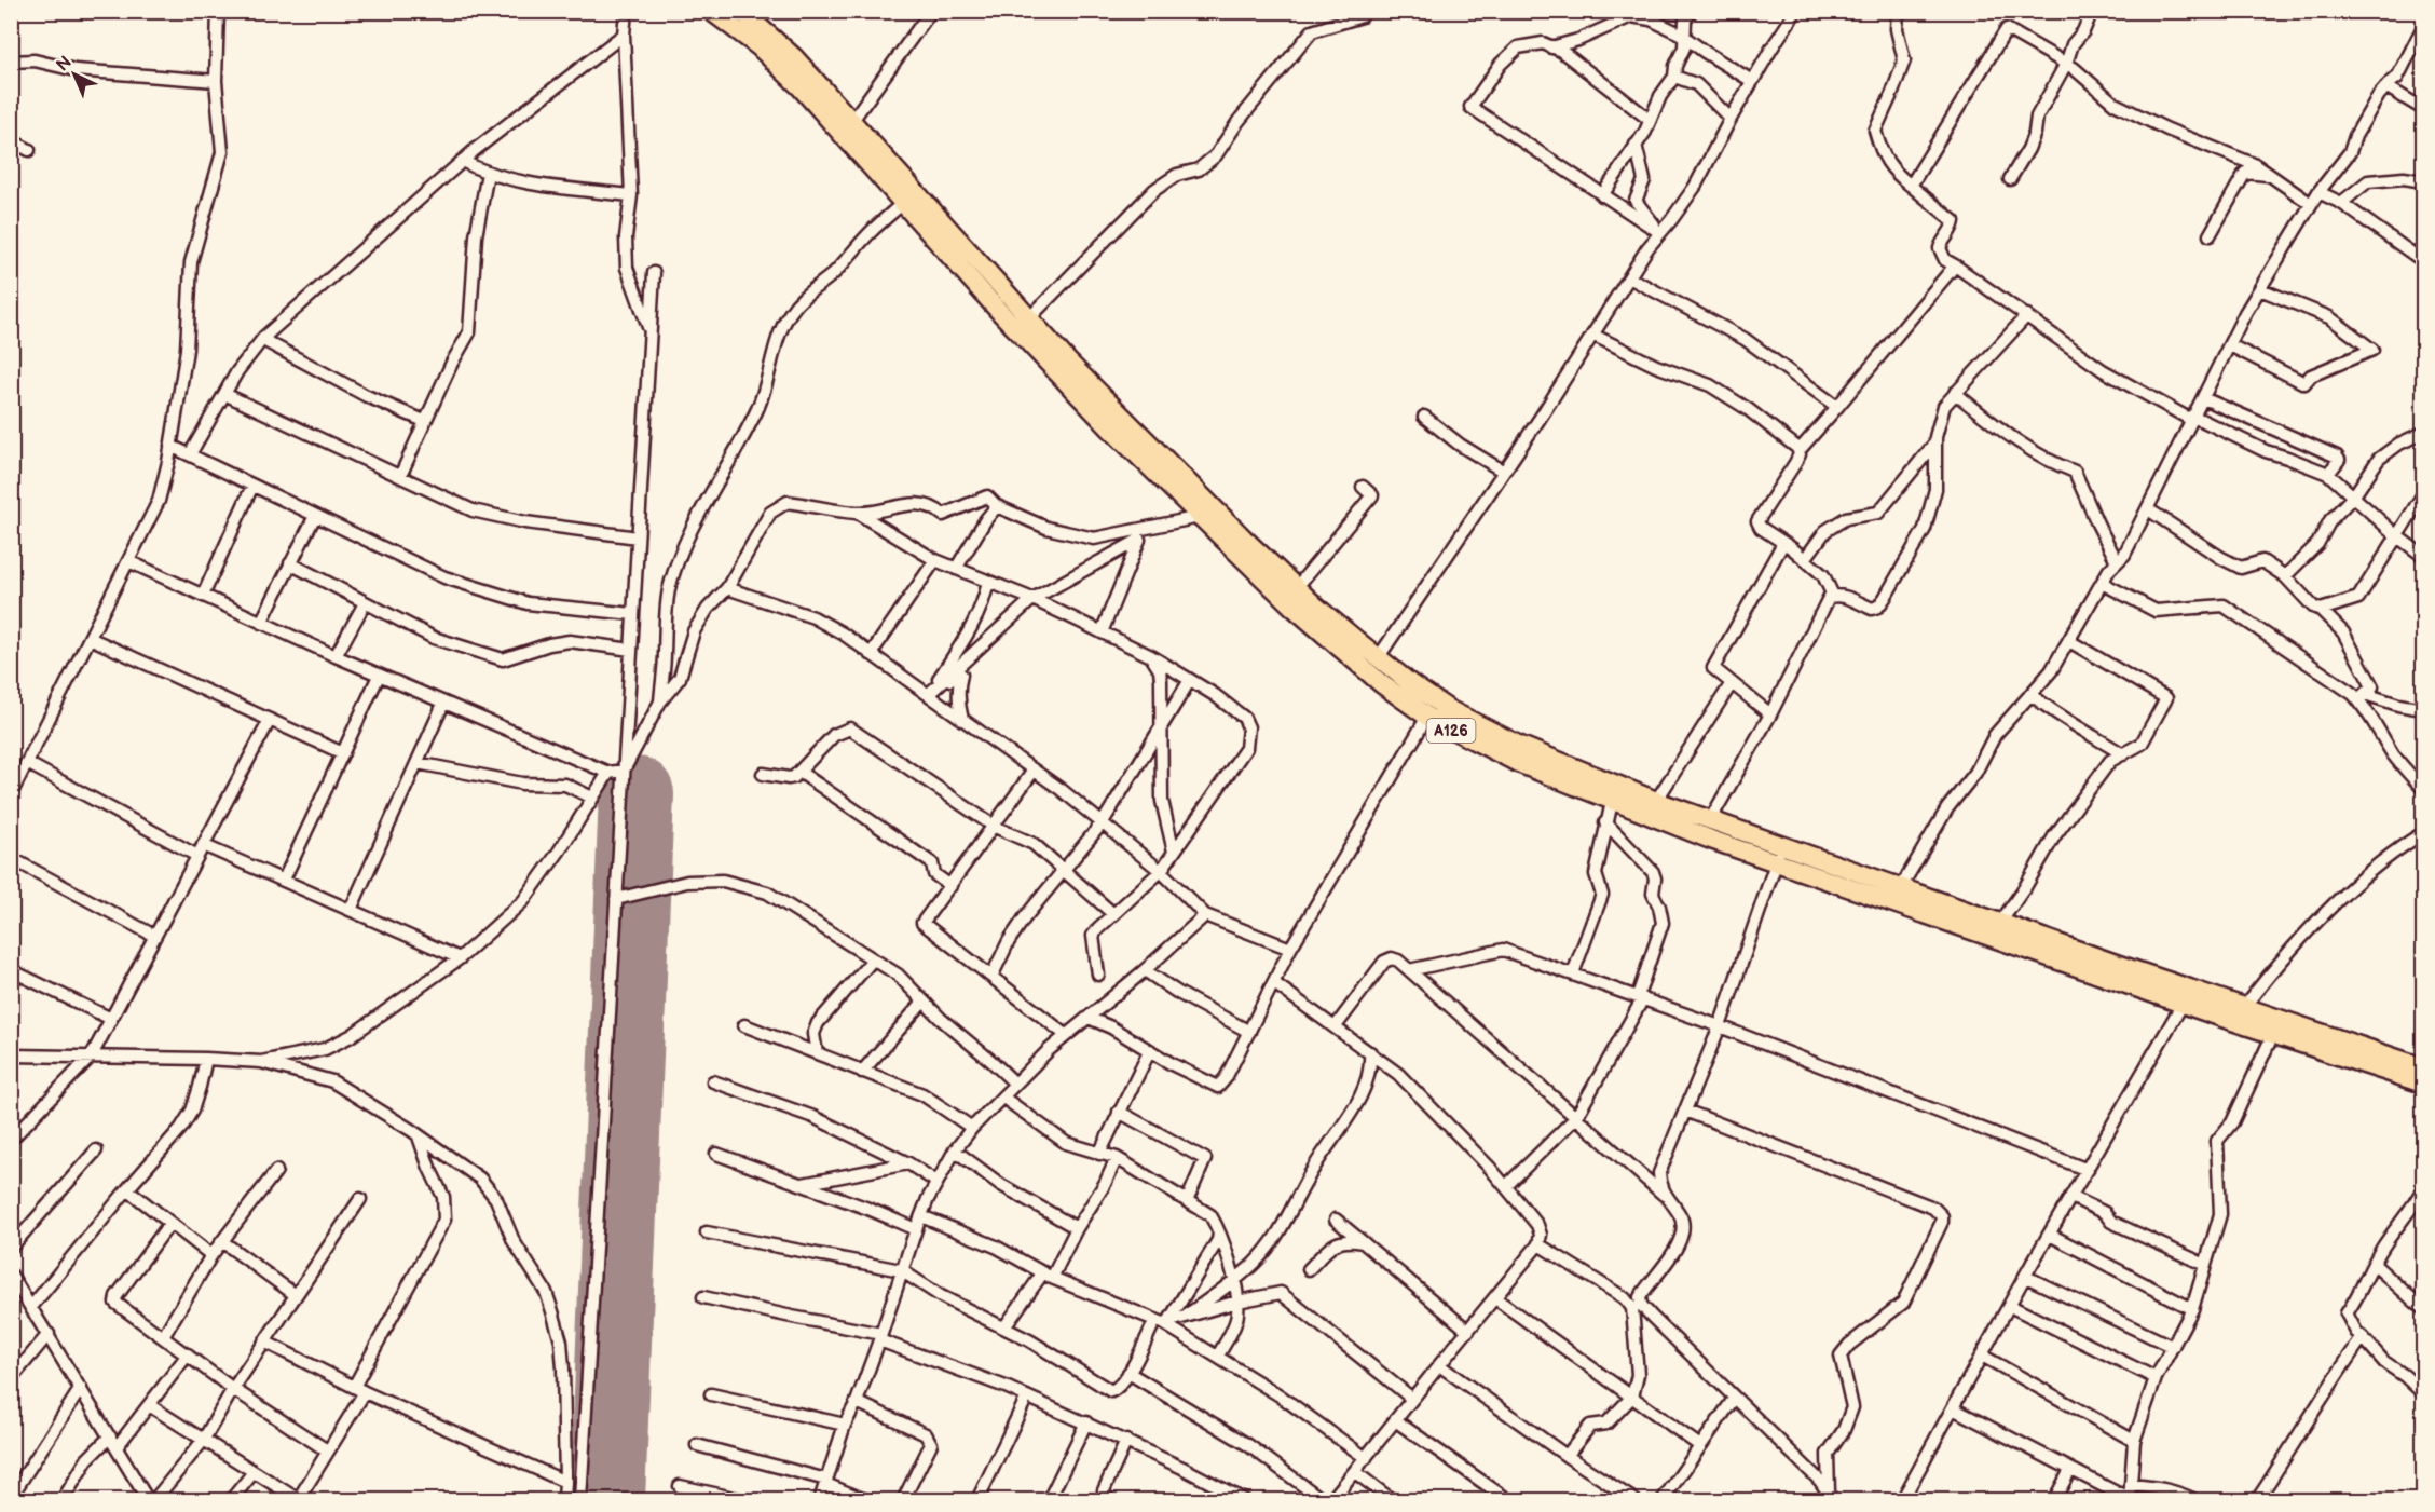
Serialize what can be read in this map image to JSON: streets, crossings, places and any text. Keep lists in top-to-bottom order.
{
  "streets": {
    "highway": ["A126"]
  },
  "north": "top left"
}
